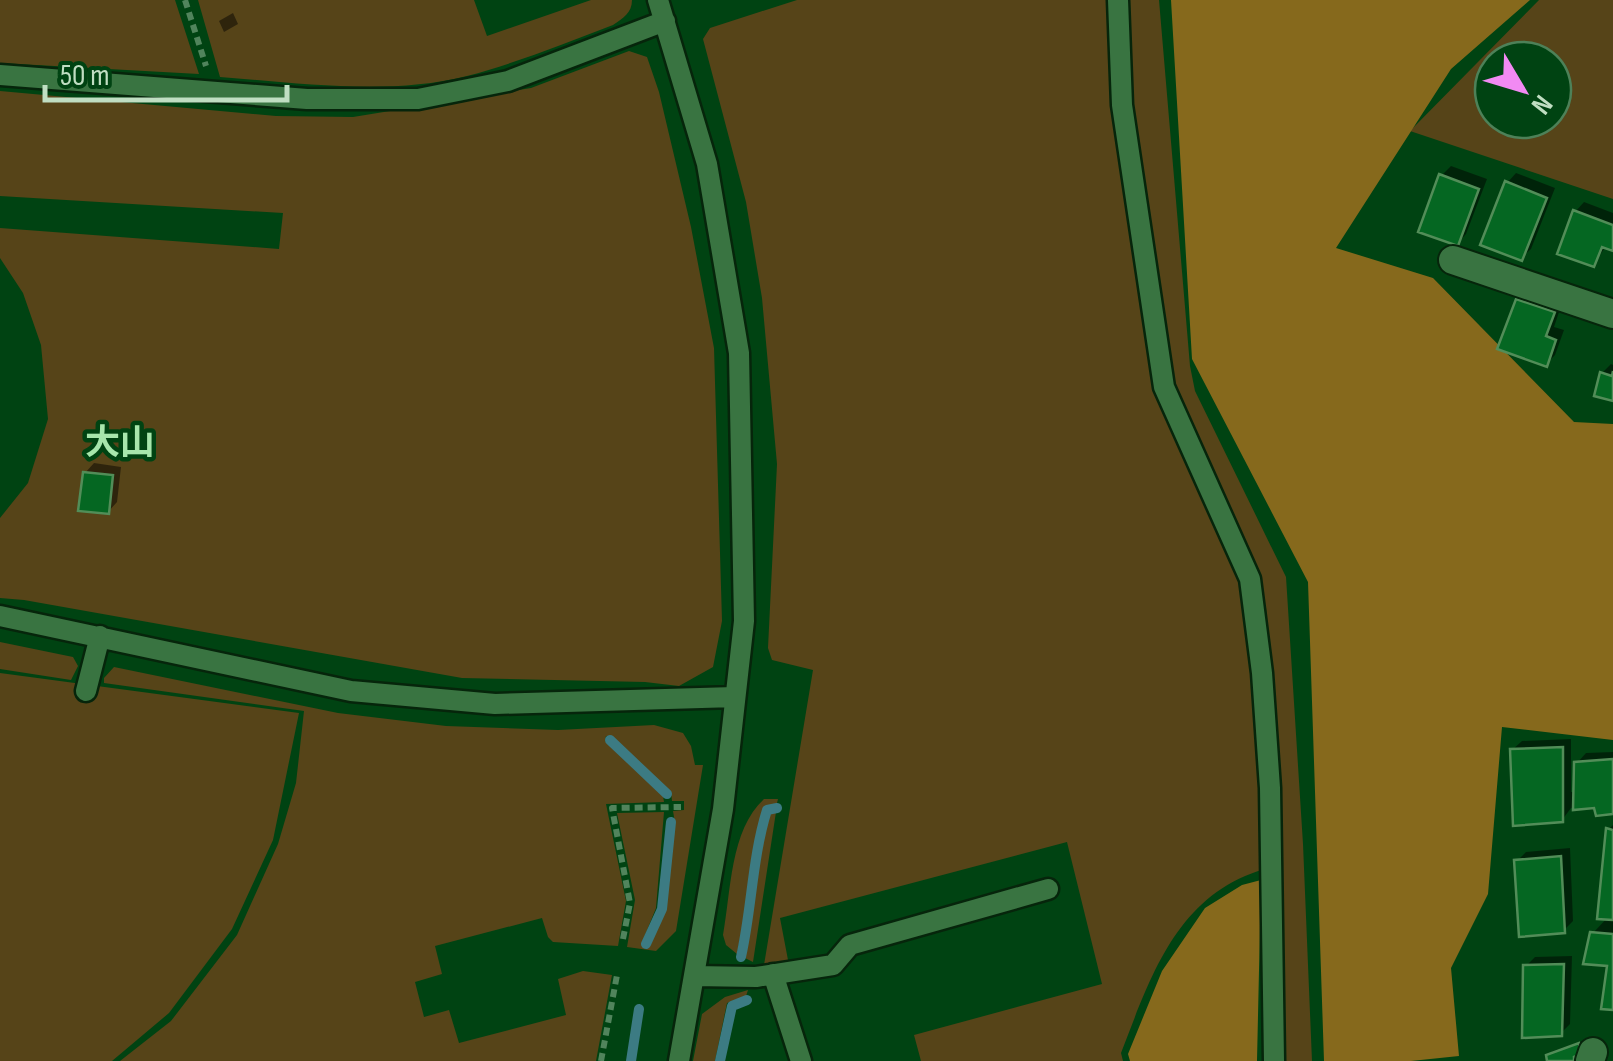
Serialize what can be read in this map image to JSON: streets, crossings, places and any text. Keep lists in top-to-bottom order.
{
  "districts": ["大山"],
  "scale_bar": "50 m",
  "north": "bottom right"
}
